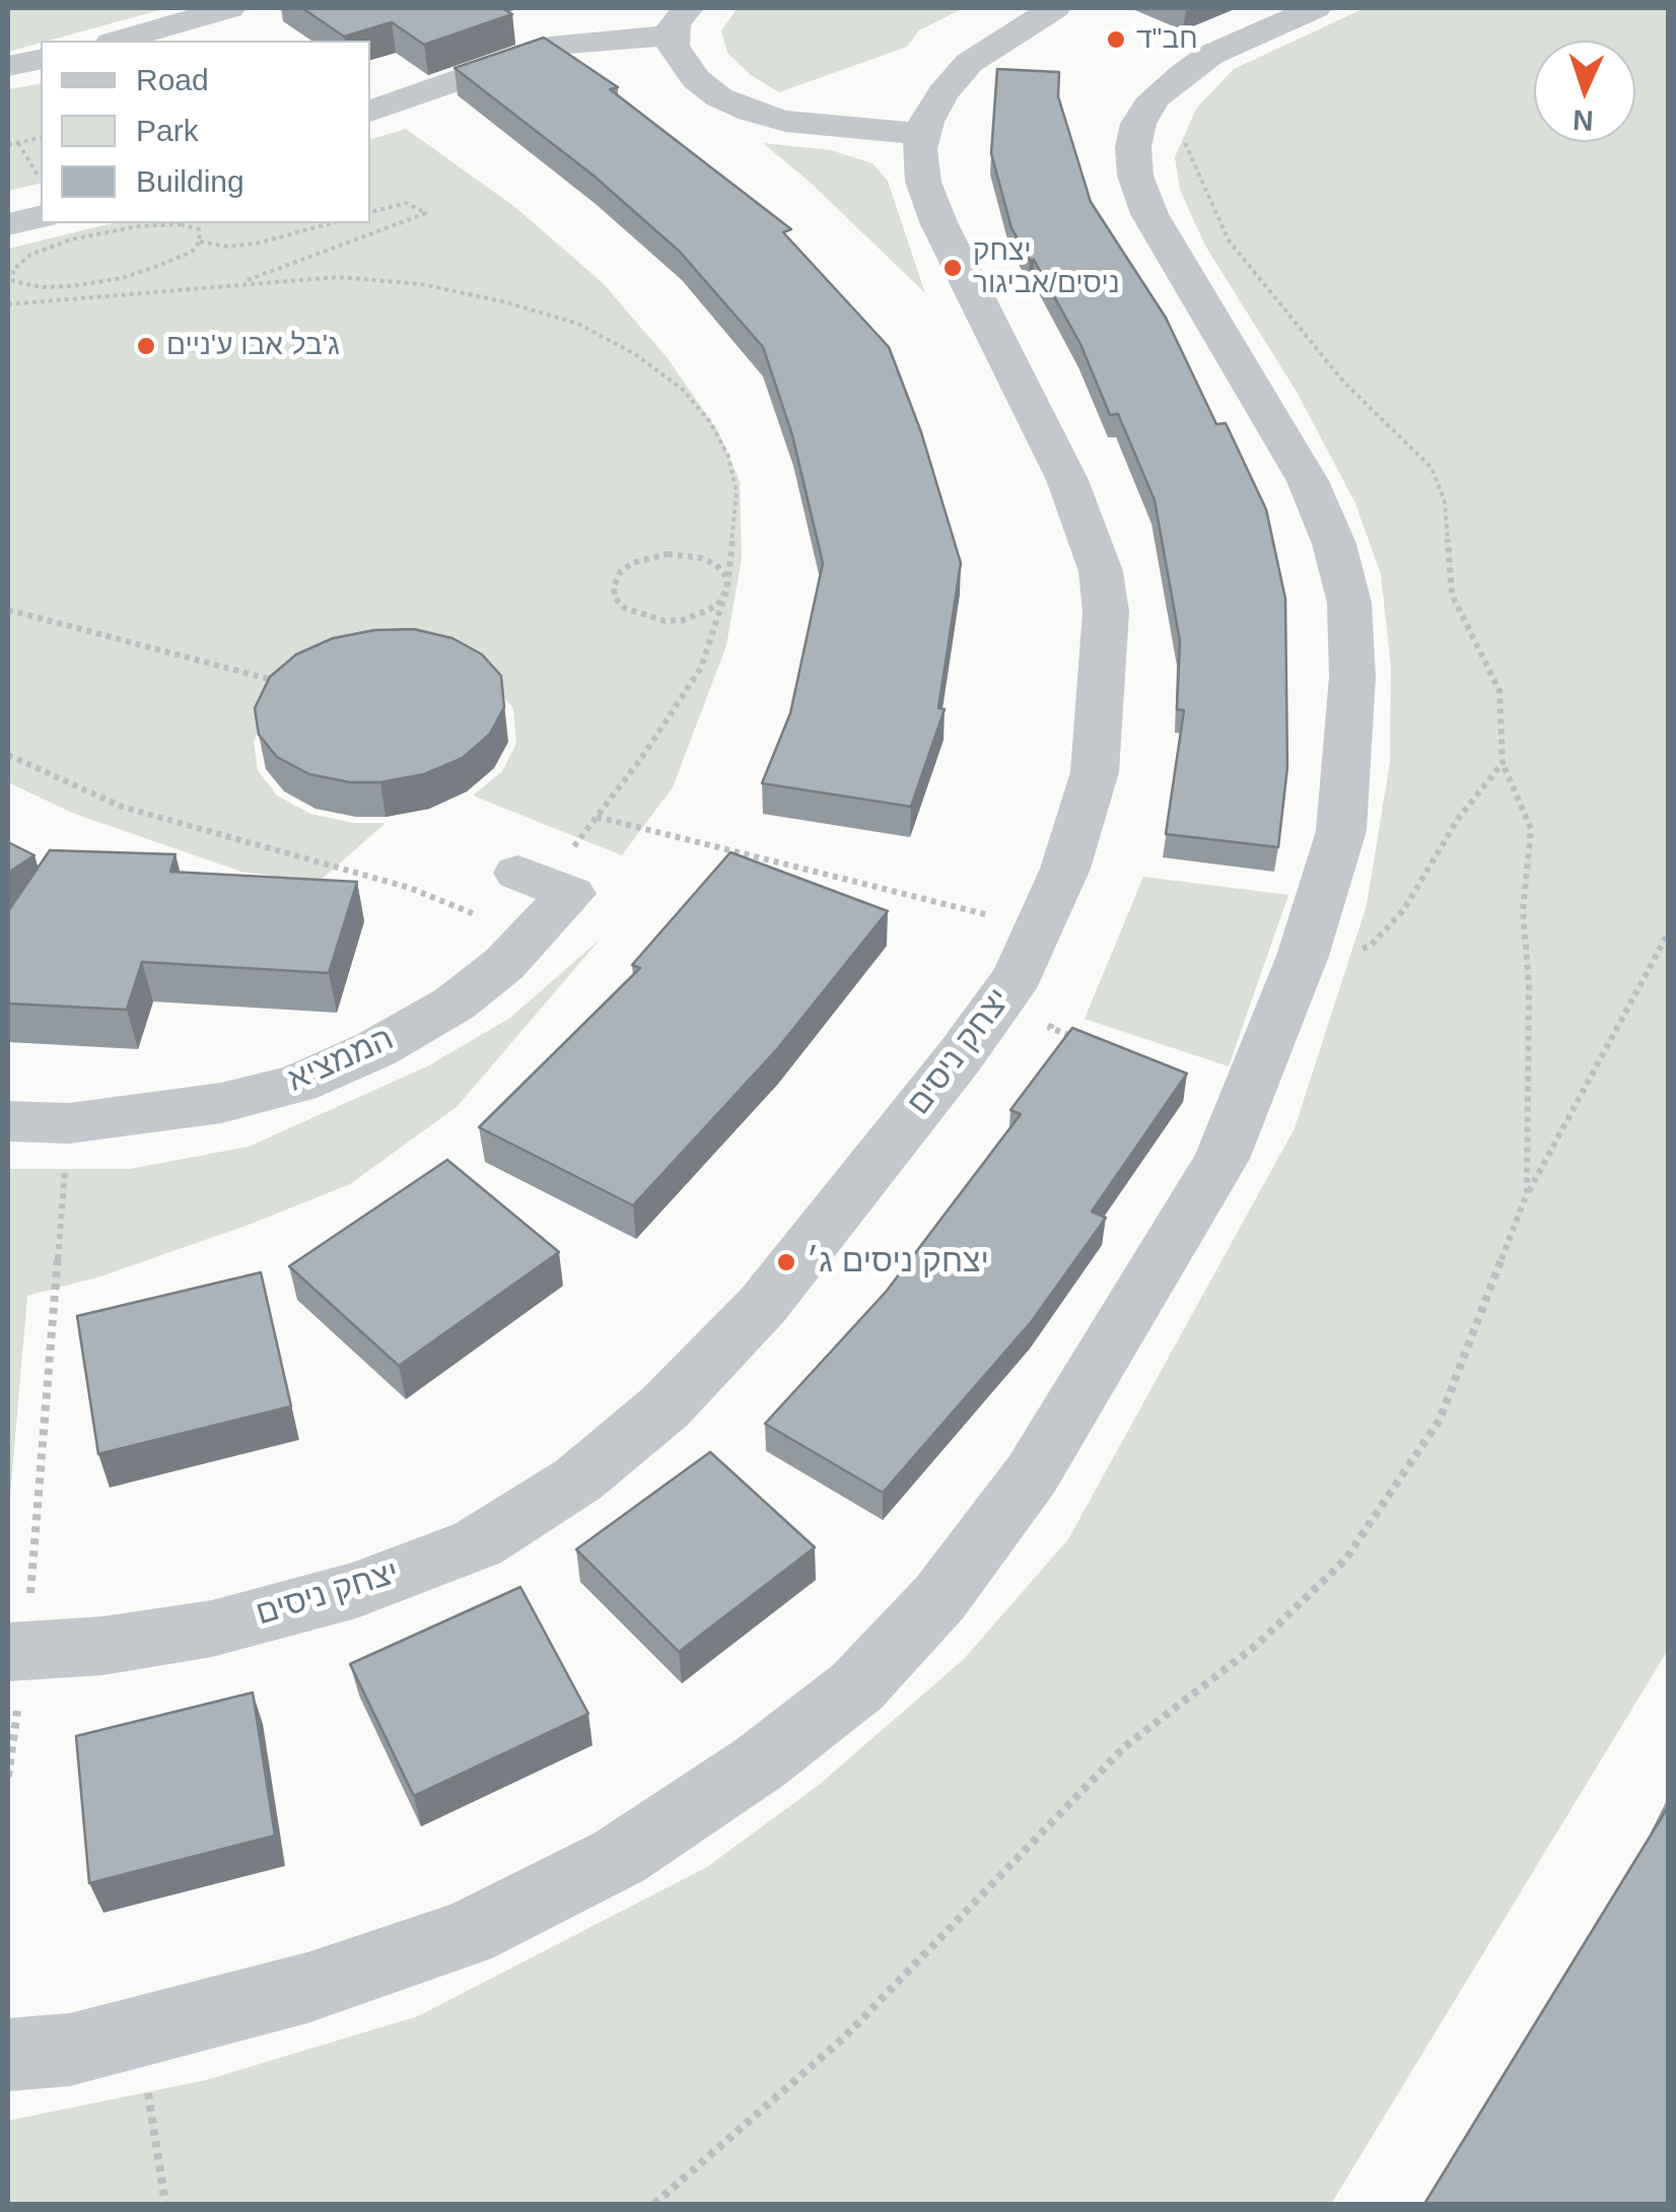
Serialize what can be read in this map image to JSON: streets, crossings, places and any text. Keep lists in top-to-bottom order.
{
  "streets": {
    "street": ["יצחק ניסים", "הממציא"]
  },
  "places": [
    "חב\"ד",
    "יצחק ניסים/אביגור",
    "ג'בל אבו ע'ניים",
    "יצחק ניסים ג׳"
  ],
  "legend": ["Road", "Park", "Building"],
  "north": "bottom"
}
